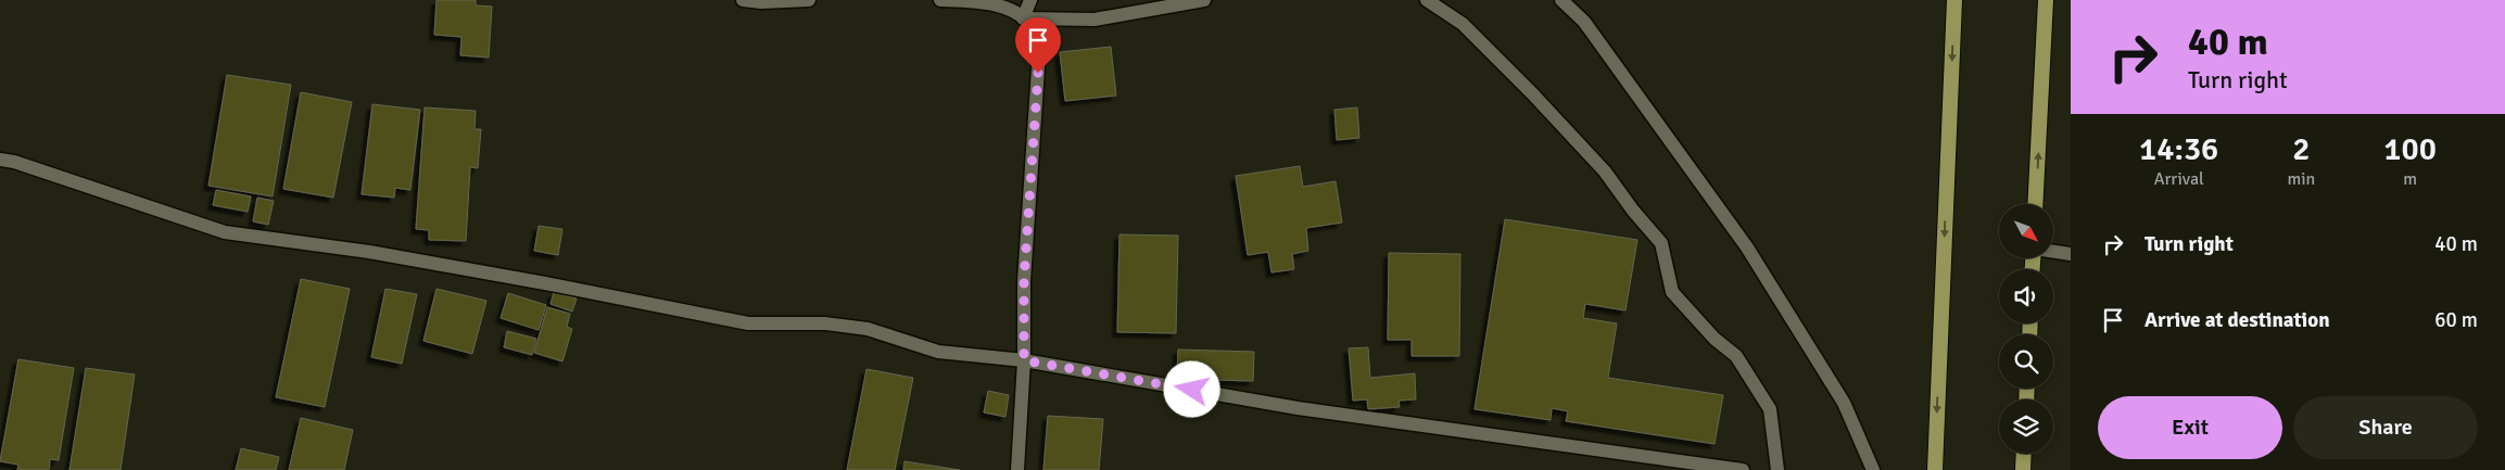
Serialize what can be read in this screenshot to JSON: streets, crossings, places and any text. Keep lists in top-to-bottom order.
{
  "north": "bottom right",
  "page": {
    "turn": ["40 m", "Turn right"],
    "eta": [
      "14:36",
      "Arrival",
      "2",
      "min",
      "100",
      "m"
    ],
    "list": [
      {
        "name": "Turn right",
        "value": "40 m"
      },
      {
        "name": "Arrive at destination",
        "value": "60 m"
      }
    ],
    "buttons": ["Exit", "Share"]
  }
}
